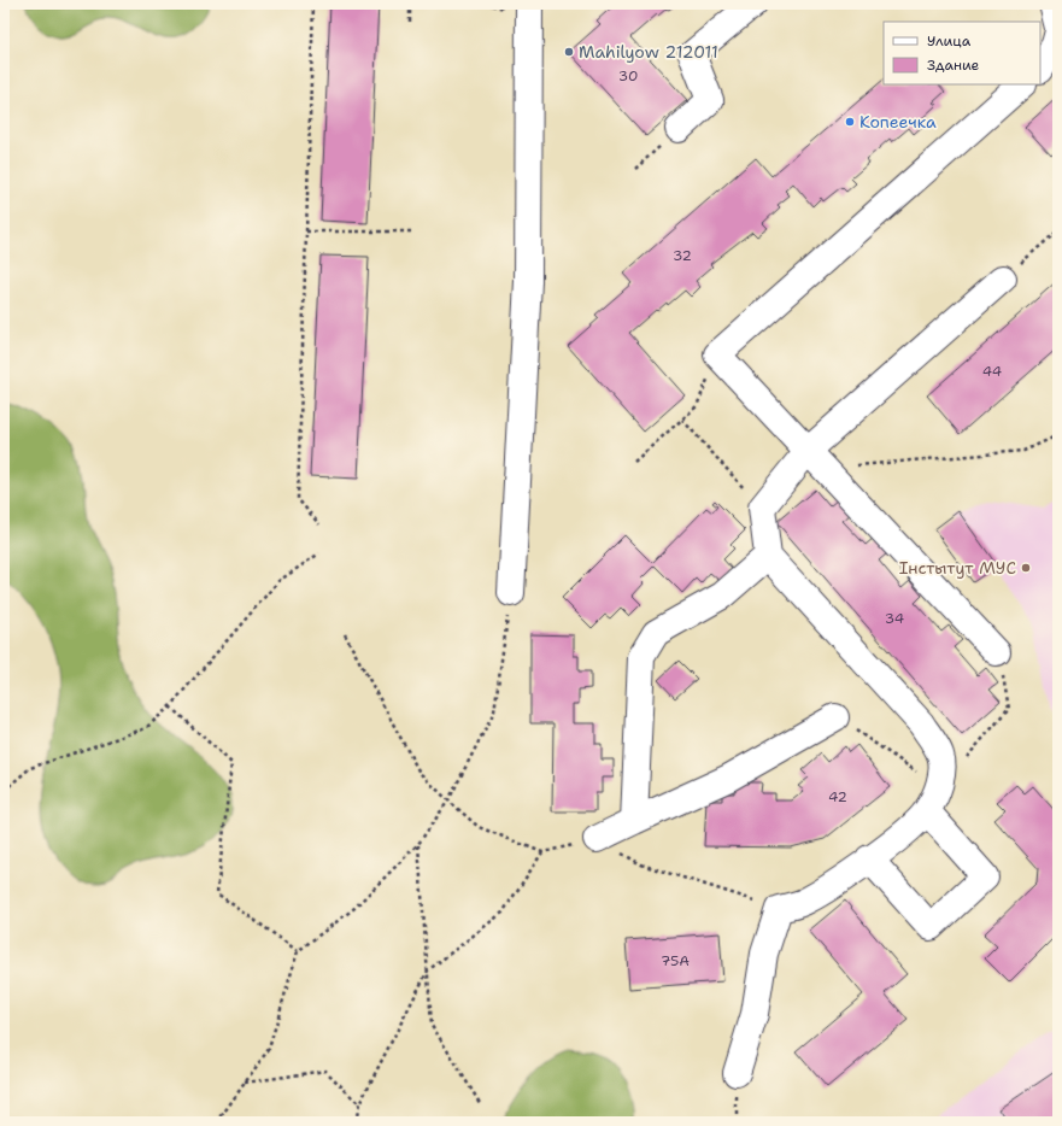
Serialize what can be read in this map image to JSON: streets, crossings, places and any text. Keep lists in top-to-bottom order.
{
  "places": ["Mahilyow 212011", "Копеечка", "Інстытут МУС"],
  "house_numbers": [
    "30",
    "32",
    "44",
    "34",
    "42",
    "75А"
  ],
  "legend": ["Улица", "Здание"]
}
